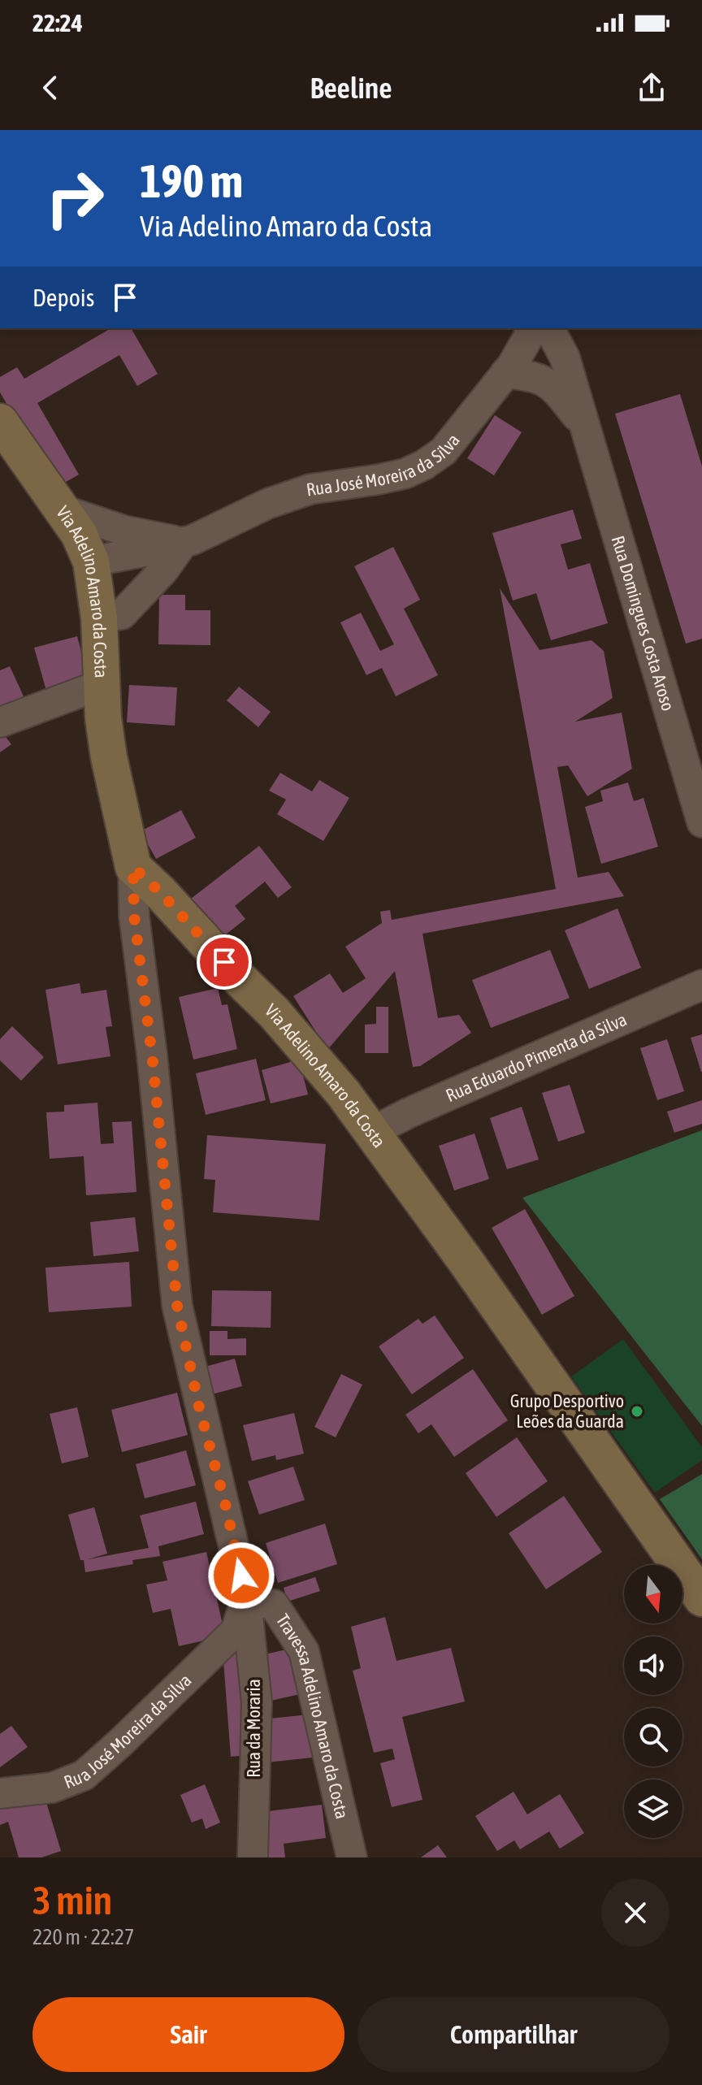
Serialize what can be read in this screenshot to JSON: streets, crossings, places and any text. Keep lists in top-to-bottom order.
{
  "streets": {
    "main road": ["Via Adelino Amaro da Costa"],
    "street": [
      "Rua José Moreira da Silva",
      "Rua Domingues Costa Aroso",
      "Rua Eduardo Pimenta da Silva",
      "Travessa Adelino Amaro da Costa",
      "Rua da Moraria"
    ]
  },
  "crossings": [
    ["Rua José Moreira da Silva", "Via Adelino Amaro da Costa"],
    ["Rua José Moreira da Silva", "Rua Domingues Costa Aroso"],
    ["Rua José Moreira da Silva", "Travessa Adelino Amaro da Costa"],
    ["Rua José Moreira da Silva", "Rua da Moraria"],
    ["Via Adelino Amaro da Costa", "Rua Eduardo Pimenta da Silva"],
    ["Via Adelino Amaro da Costa", "Rua da Moraria"],
    ["Travessa Adelino Amaro da Costa", "Rua da Moraria"]
  ],
  "places": ["Grupo Desportivo Leões da Guarda"],
  "north": "bottom",
  "page": {
    "status": "22:24",
    "header": "Beeline",
    "turn": ["190 m", "Via Adelino Amaro da Costa"],
    "then": "Depois",
    "heading": ["3 min", "220 m · 22:27"],
    "buttons": ["Sair", "Compartilhar"]
  }
}
